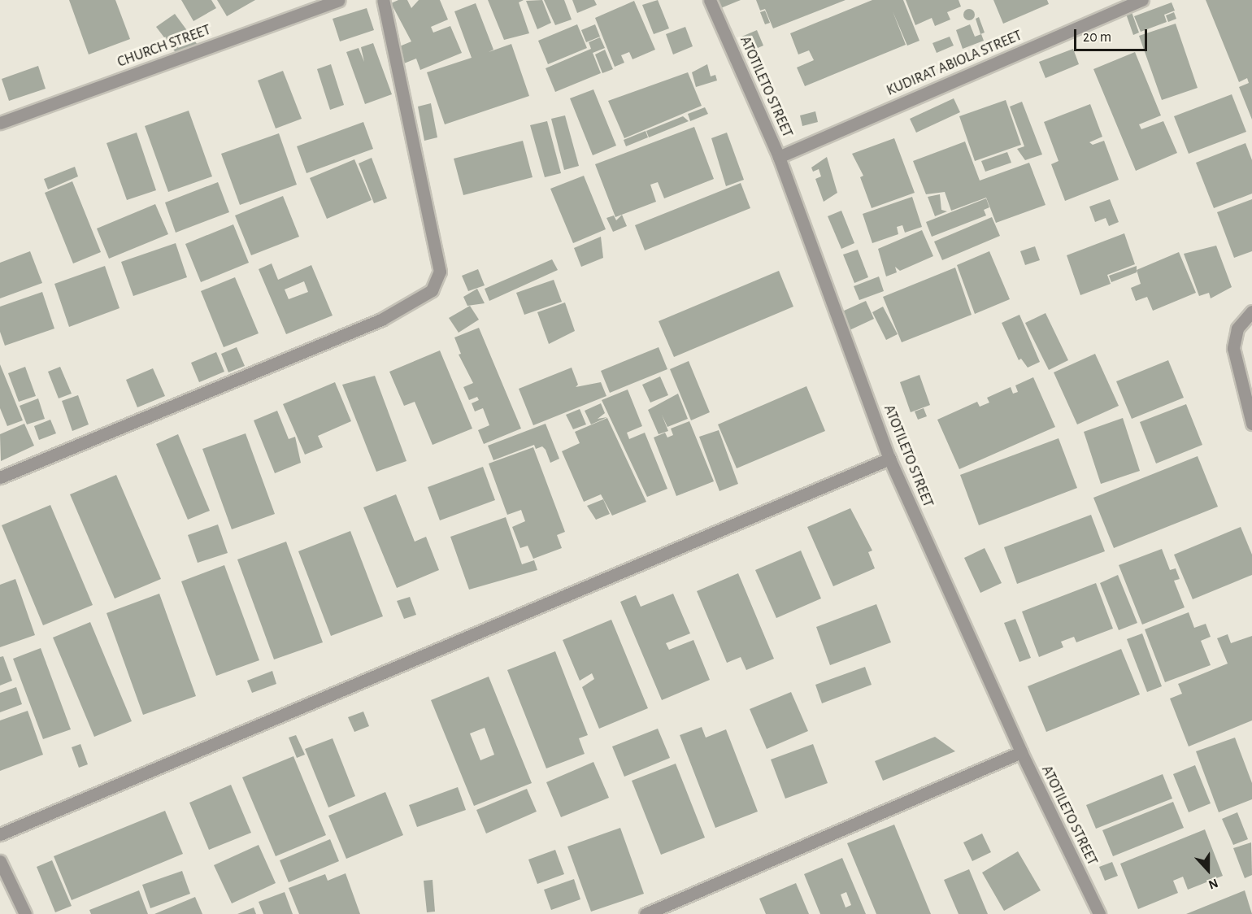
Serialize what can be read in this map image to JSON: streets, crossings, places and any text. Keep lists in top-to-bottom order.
{
  "streets": {
    "street": ["CHURCH STREET", "KUDIRAT ABIOLA STREET", "ATOTILETO STREET"]
  },
  "crossings": [
    ["KUDIRAT ABIOLA STREET", "ATOTILETO STREET"]
  ],
  "scale_bar": "20 m",
  "north": "bottom"
}
